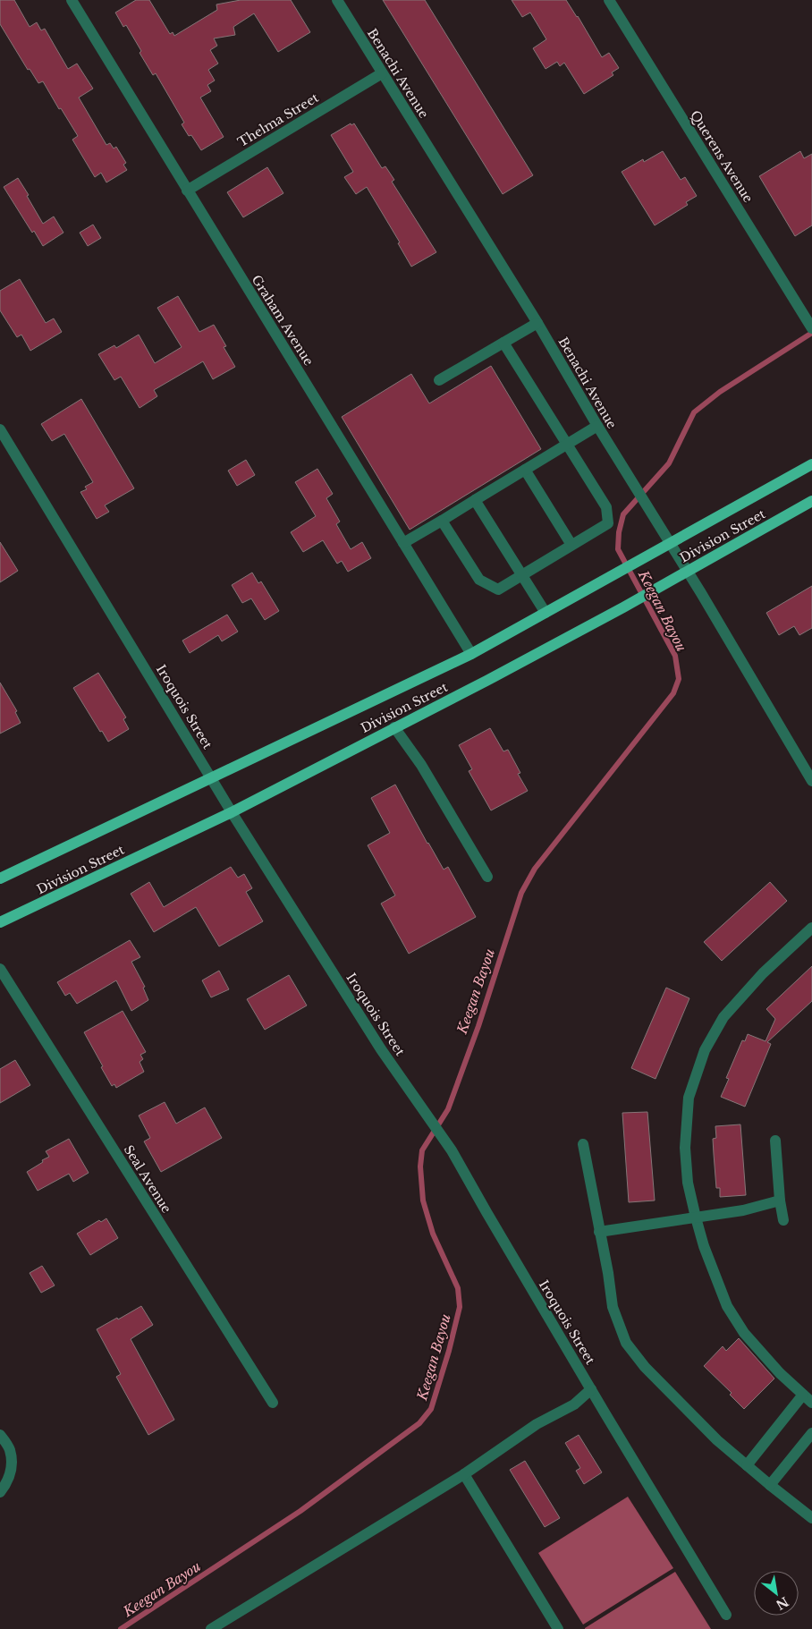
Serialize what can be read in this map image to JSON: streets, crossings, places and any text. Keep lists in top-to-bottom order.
{
  "streets": {
    "main road": ["Division Street"],
    "street": [
      "Benachi Avenue",
      "Thelma Street",
      "Querens Avenue",
      "Graham Avenue",
      "Iroquois Street",
      "Seal Avenue"
    ]
  },
  "crossings": [
    ["Benachi Avenue", "Thelma Street"],
    ["Benachi Avenue", "Division Street"],
    ["Thelma Street", "Graham Avenue"],
    ["Graham Avenue", "Division Street"],
    ["Division Street", "Iroquois Street"]
  ],
  "water": ["Keegan Bayou"],
  "north": "bottom right"
}
